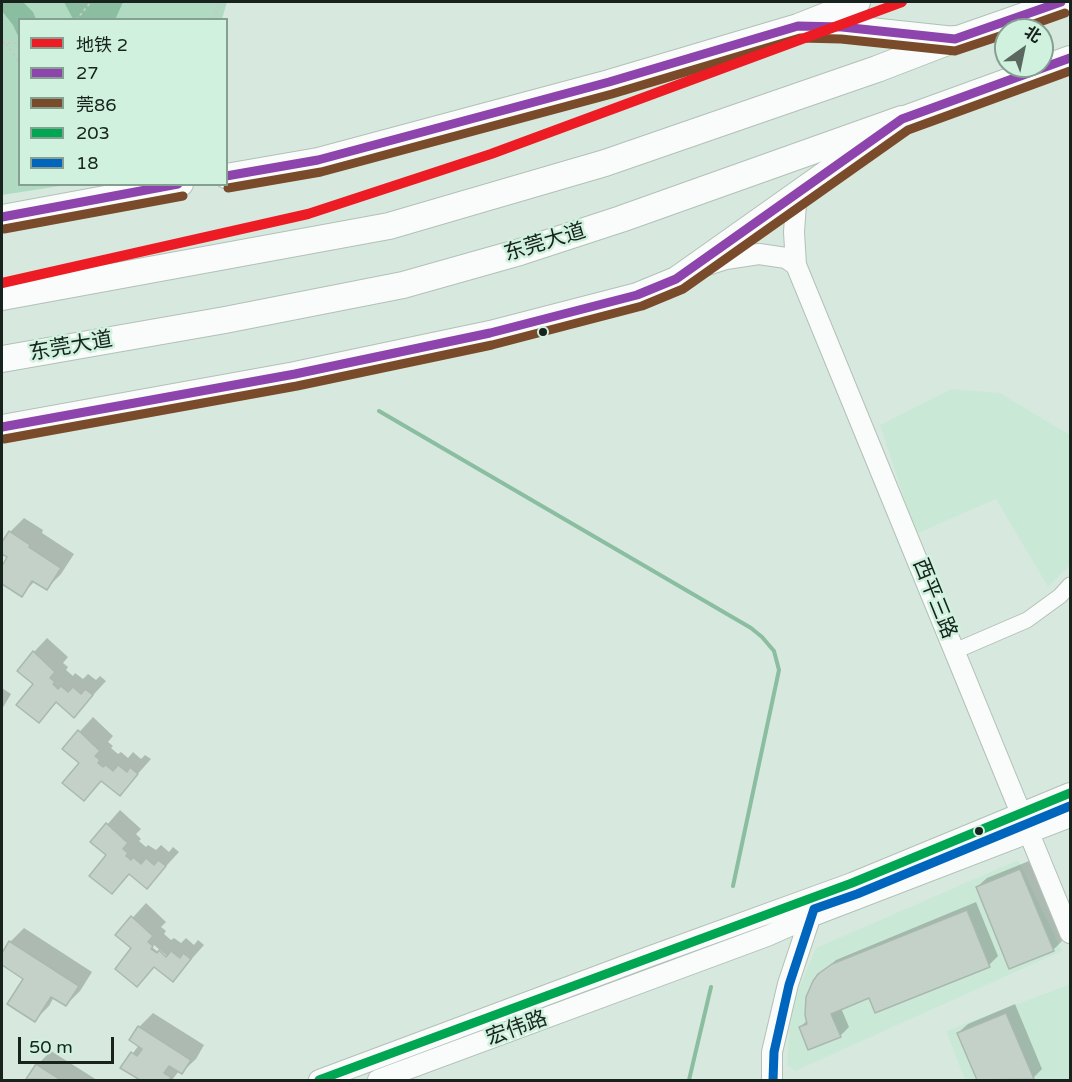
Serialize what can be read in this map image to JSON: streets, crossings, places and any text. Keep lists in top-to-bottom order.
{
  "streets": {
    "highway": ["东莞大道"],
    "street": ["西平三路", "宏伟路"]
  },
  "lines": [
    "metro line 2",
    "transit line 27",
    "transit line 莞86",
    "transit line 203",
    "transit line 18"
  ],
  "legend": [
    "地铁 2",
    "27",
    "莞86",
    "203",
    "18"
  ],
  "scale_bar": "50 m",
  "north": "top right"
}
